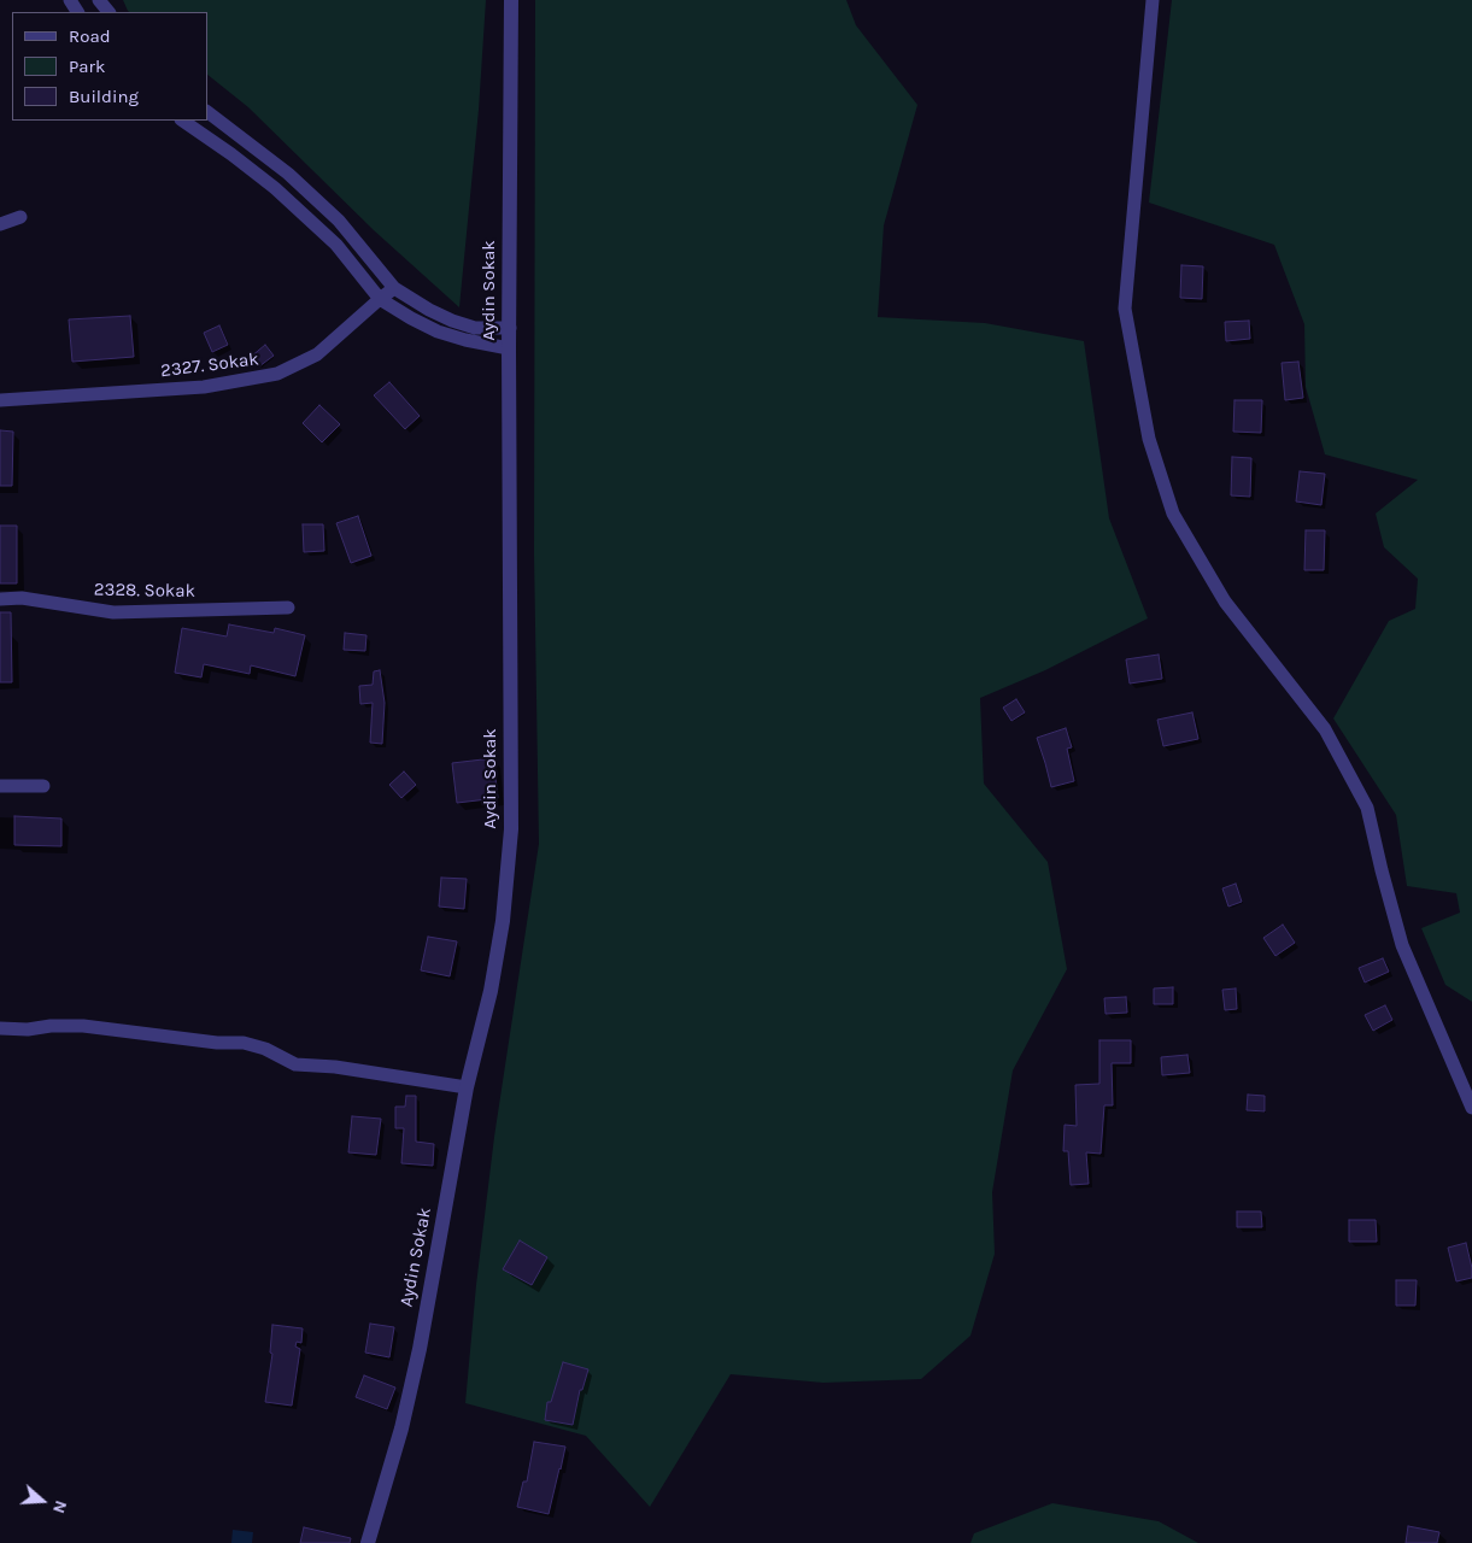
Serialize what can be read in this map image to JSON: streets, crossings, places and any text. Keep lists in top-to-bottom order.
{
  "streets": {
    "street": ["Aydin Sokak", "2327. Sokak", "2328. Sokak"]
  },
  "legend": ["Road", "Park", "Building"],
  "north": "right"
}
